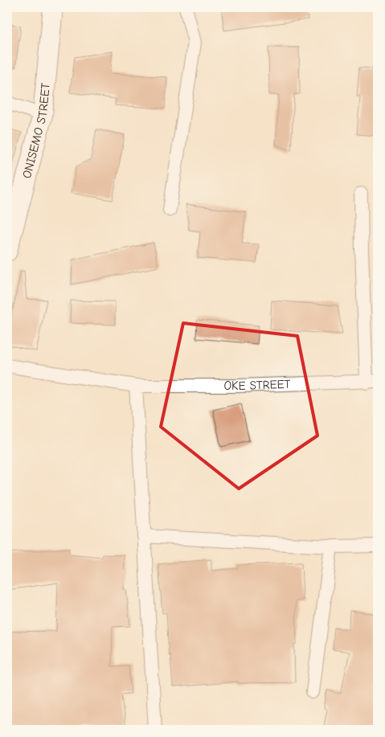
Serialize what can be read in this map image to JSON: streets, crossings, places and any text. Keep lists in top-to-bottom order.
{
  "streets": {
    "street": ["ONISEMO STREET", "OKE STREET"]
  }
}
